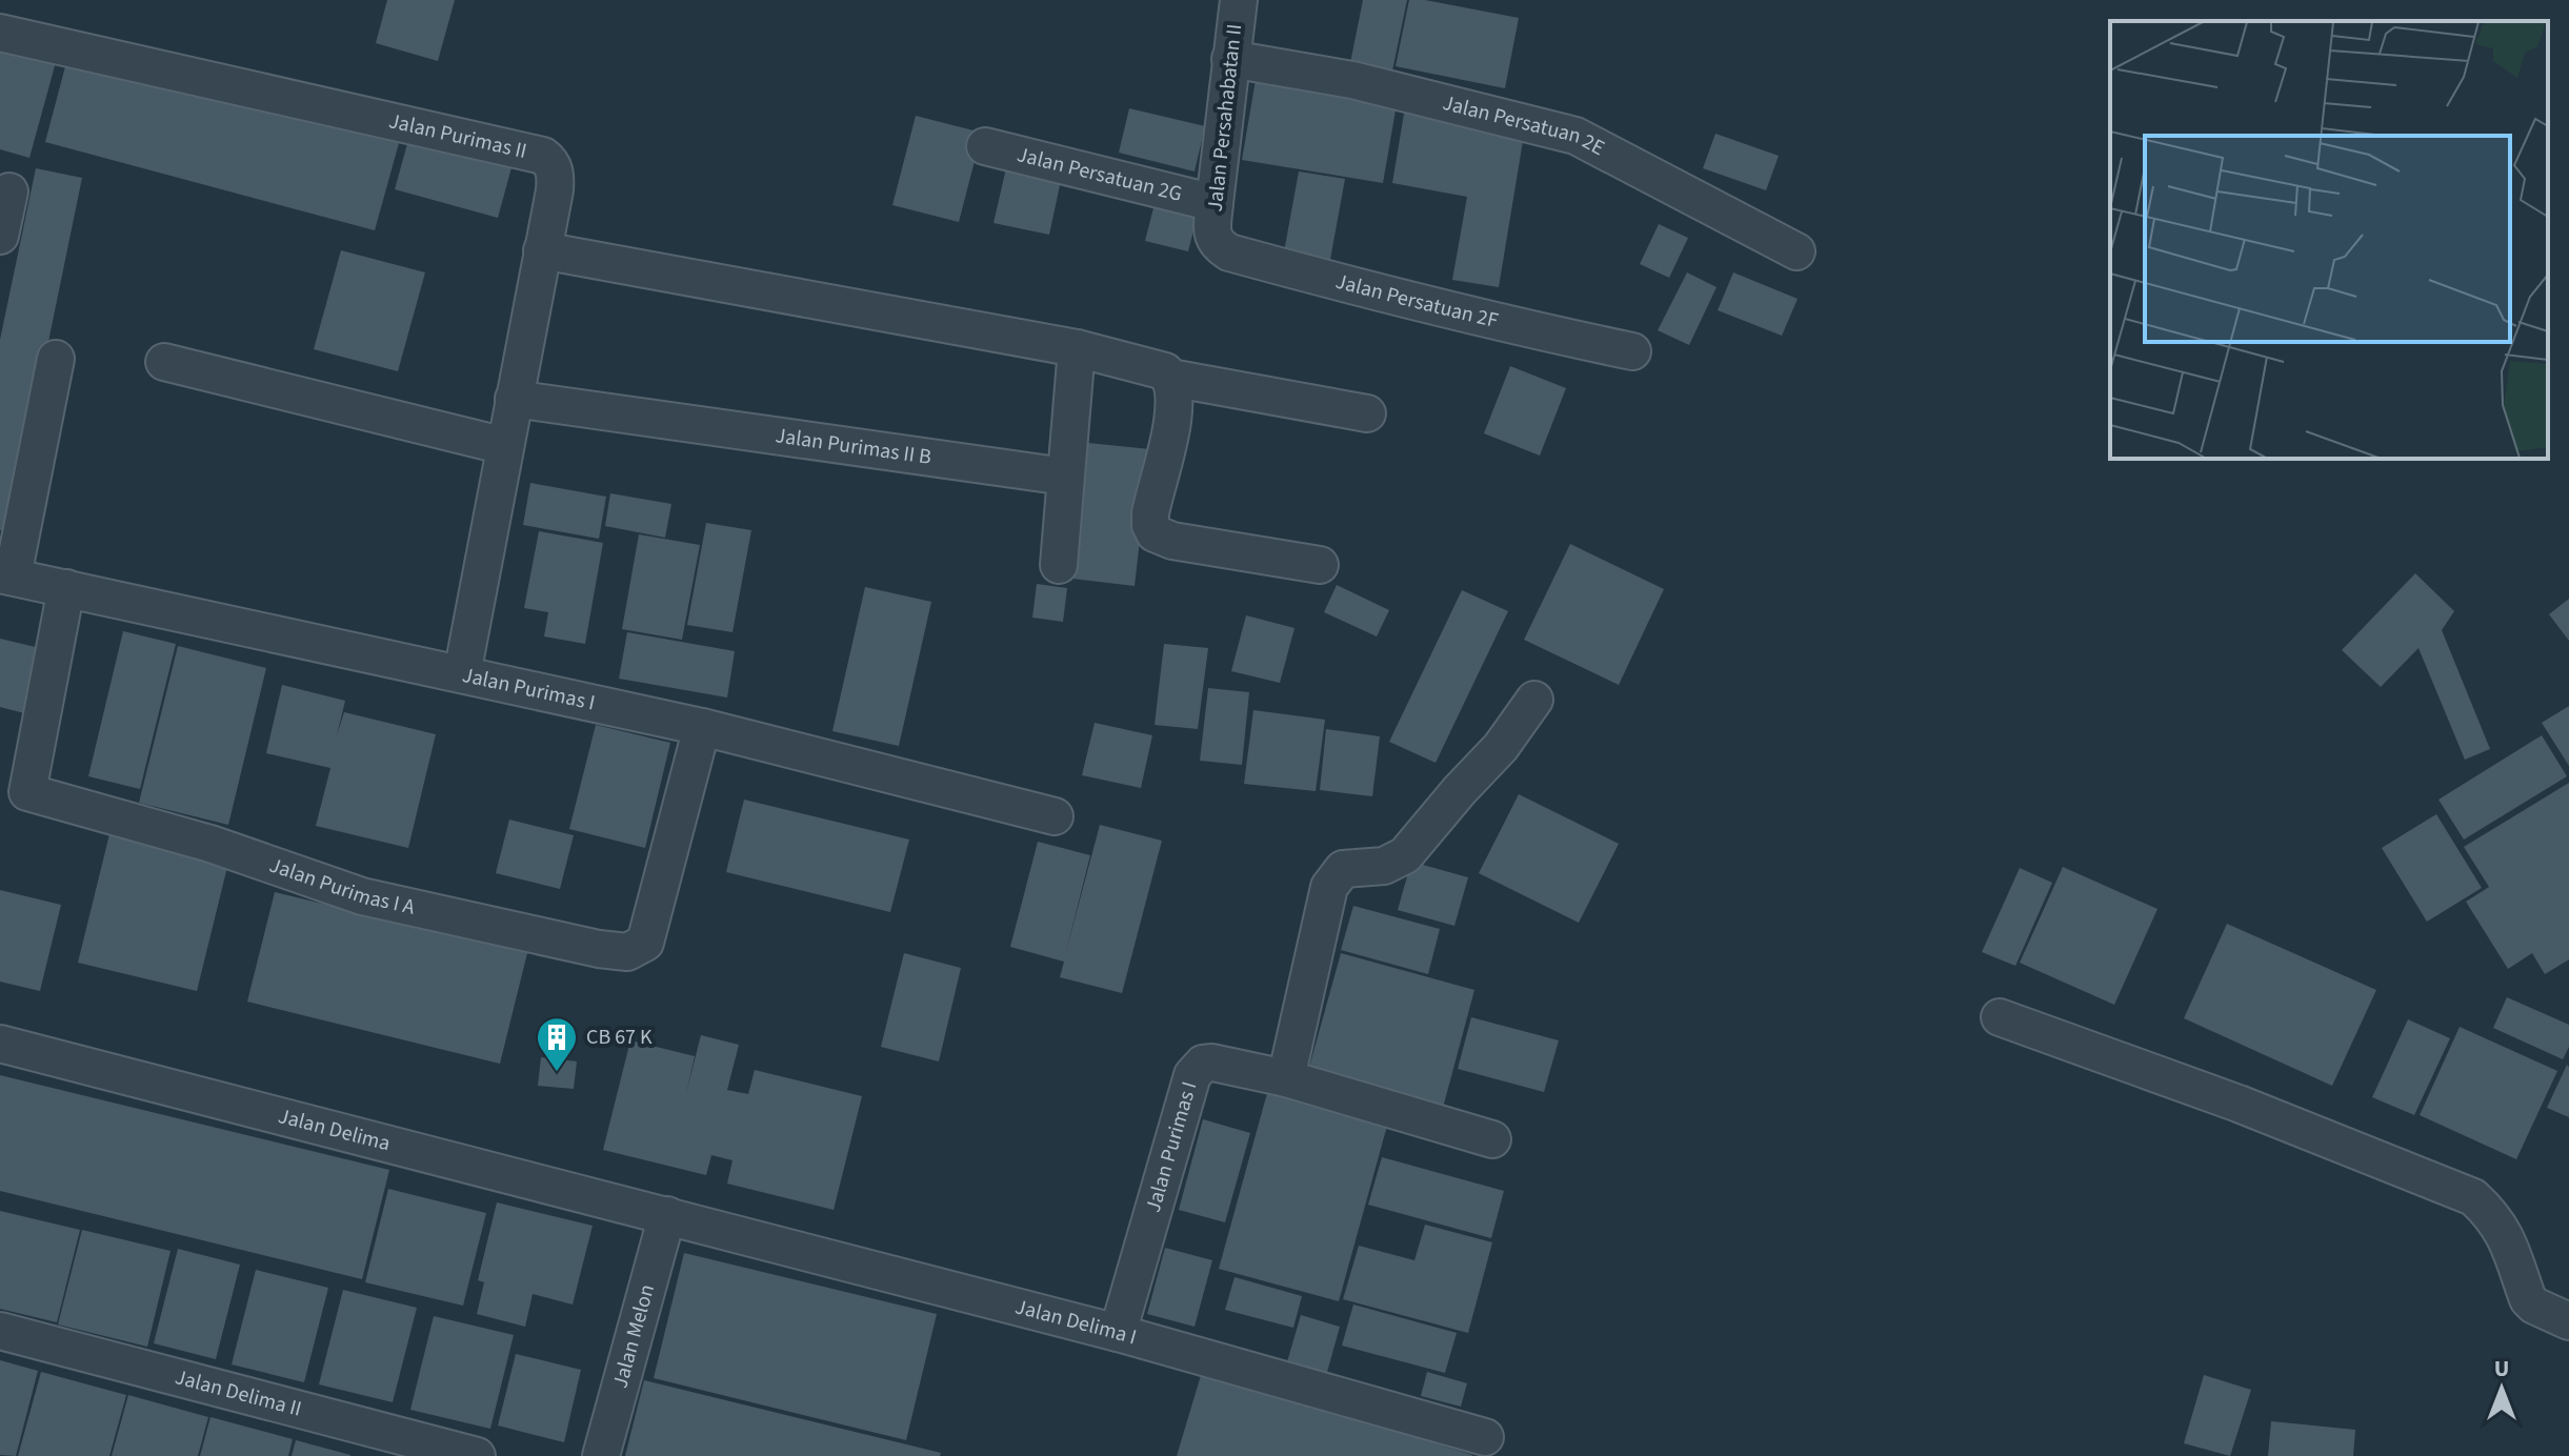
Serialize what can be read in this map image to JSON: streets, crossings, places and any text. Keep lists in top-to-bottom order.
{
  "streets": {
    "street": [
      "Jalan Persahabatan II",
      "Jalan Persatuan 2E",
      "Jalan Purimas II",
      "Jalan Persatuan 2G",
      "Jalan Persatuan 2F",
      "Jalan Purimas II B",
      "Jalan Purimas I",
      "Jalan Purimas I A",
      "Jalan Delima",
      "Jalan Delima I",
      "Jalan Melon",
      "Jalan Delima II"
    ]
  },
  "crossings": [
    ["Jalan Persahabatan II", "Jalan Persatuan 2E"],
    ["Jalan Persahabatan II", "Jalan Persatuan 2G"],
    ["Jalan Persahabatan II", "Jalan Persatuan 2F"],
    ["Jalan Purimas II", "Jalan Purimas II B"],
    ["Jalan Purimas II", "Jalan Purimas I"],
    ["Jalan Persatuan 2G", "Jalan Persatuan 2F"],
    ["Jalan Purimas I", "Jalan Purimas I A"],
    ["Jalan Purimas I", "Jalan Delima I"],
    ["Jalan Delima", "Jalan Delima I"],
    ["Jalan Delima", "Jalan Melon"],
    ["Jalan Delima I", "Jalan Melon"]
  ],
  "places": {
    "building": ["CB 67 K"]
  },
  "north": "top"
}
